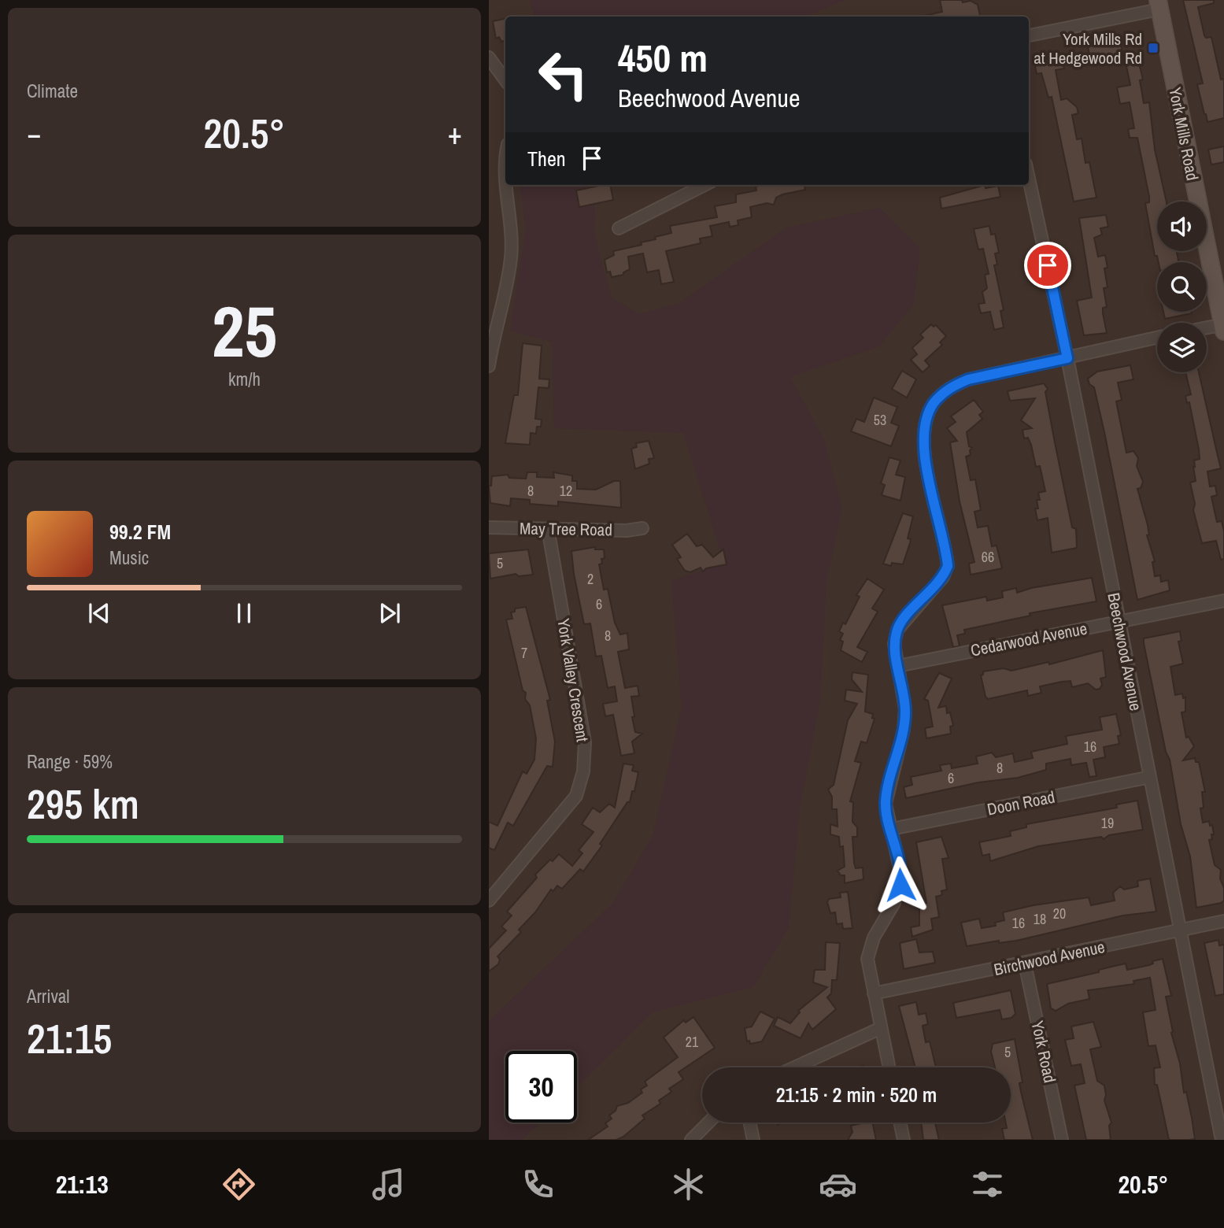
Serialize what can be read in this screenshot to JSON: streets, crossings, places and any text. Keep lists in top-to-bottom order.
{
  "streets": {
    "main road": ["York Mills Road"],
    "street": [
      "May Tree Road",
      "Cedarwood Avenue",
      "Beechwood Avenue",
      "York Valley Crescent",
      "Doon Road",
      "Birchwood Avenue",
      "York Road"
    ]
  },
  "crossings": [
    ["May Tree Road", "York Valley Crescent"],
    ["Cedarwood Avenue", "Beechwood Avenue"],
    ["Beechwood Avenue", "Doon Road"],
    ["Beechwood Avenue", "Birchwood Avenue"],
    ["Birchwood Avenue", "York Road"]
  ],
  "places": {
    "transit": ["York Mills Rd at Hedgewood Rd"]
  },
  "house_numbers": [
    "53",
    "8",
    "12",
    "66",
    "5",
    "2",
    "6",
    "8",
    "7",
    "16",
    "8",
    "6",
    "19",
    "20",
    "18",
    "16",
    "21",
    "5"
  ],
  "page": {
    "tile": [
      "Climate",
      ["25", "km/h"],
      ["Range · 59%", "295 km"],
      ["Arrival", "21:15"]
    ],
    "turn": ["450 m", "Beechwood Avenue"],
    "heat": ["−", "20.5°", "+"],
    "then": "Then",
    "song": ["99.2 FM", "Music"],
    "limit": "30",
    "trip": "21:15 · 2 min · 520 m",
    "tabs": ["21:13", "20.5°"]
  }
}
